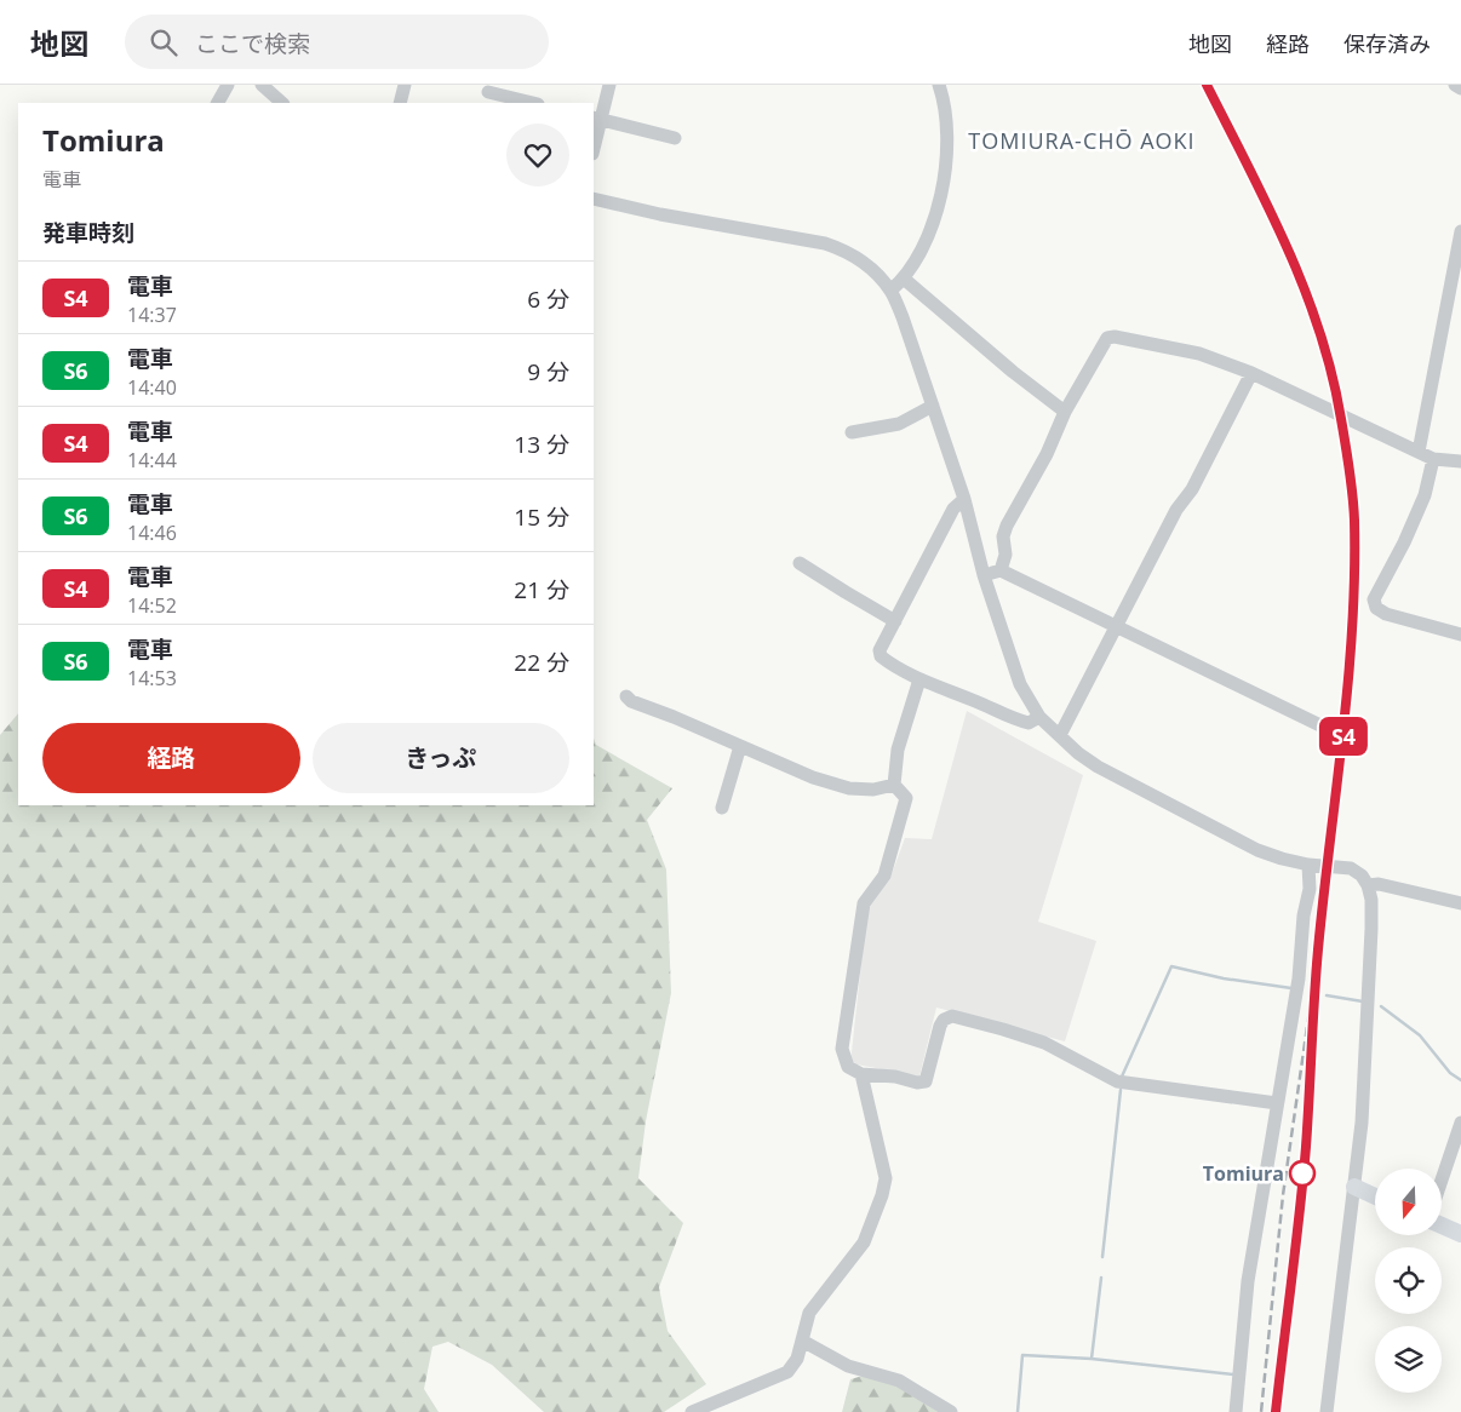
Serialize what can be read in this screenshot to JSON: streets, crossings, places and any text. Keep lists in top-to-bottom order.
{
  "districts": ["TOMIURA-CHŌ AOKI"],
  "places": ["Tomiura"],
  "north": "bottom",
  "page": {
    "header": "地図",
    "search": "ここで検索",
    "nav": ["地図", "経路", "保存済み"],
    "on_map": "S4",
    "heading": [
      ["Tomiura", "電車"],
      "発車時刻"
    ],
    "list": [
      {
        "mark": "S4",
        "name": "電車",
        "note": "14:37",
        "value": "6 分"
      },
      {
        "mark": "S6",
        "name": "電車",
        "note": "14:40",
        "value": "9 分"
      },
      {
        "mark": "S4",
        "name": "電車",
        "note": "14:44",
        "value": "13 分"
      },
      {
        "mark": "S6",
        "name": "電車",
        "note": "14:46",
        "value": "15 分"
      },
      {
        "mark": "S4",
        "name": "電車",
        "note": "14:52",
        "value": "21 分"
      },
      {
        "mark": "S6",
        "name": "電車",
        "note": "14:53",
        "value": "22 分"
      }
    ],
    "buttons": ["経路", "きっぷ"]
  }
}
